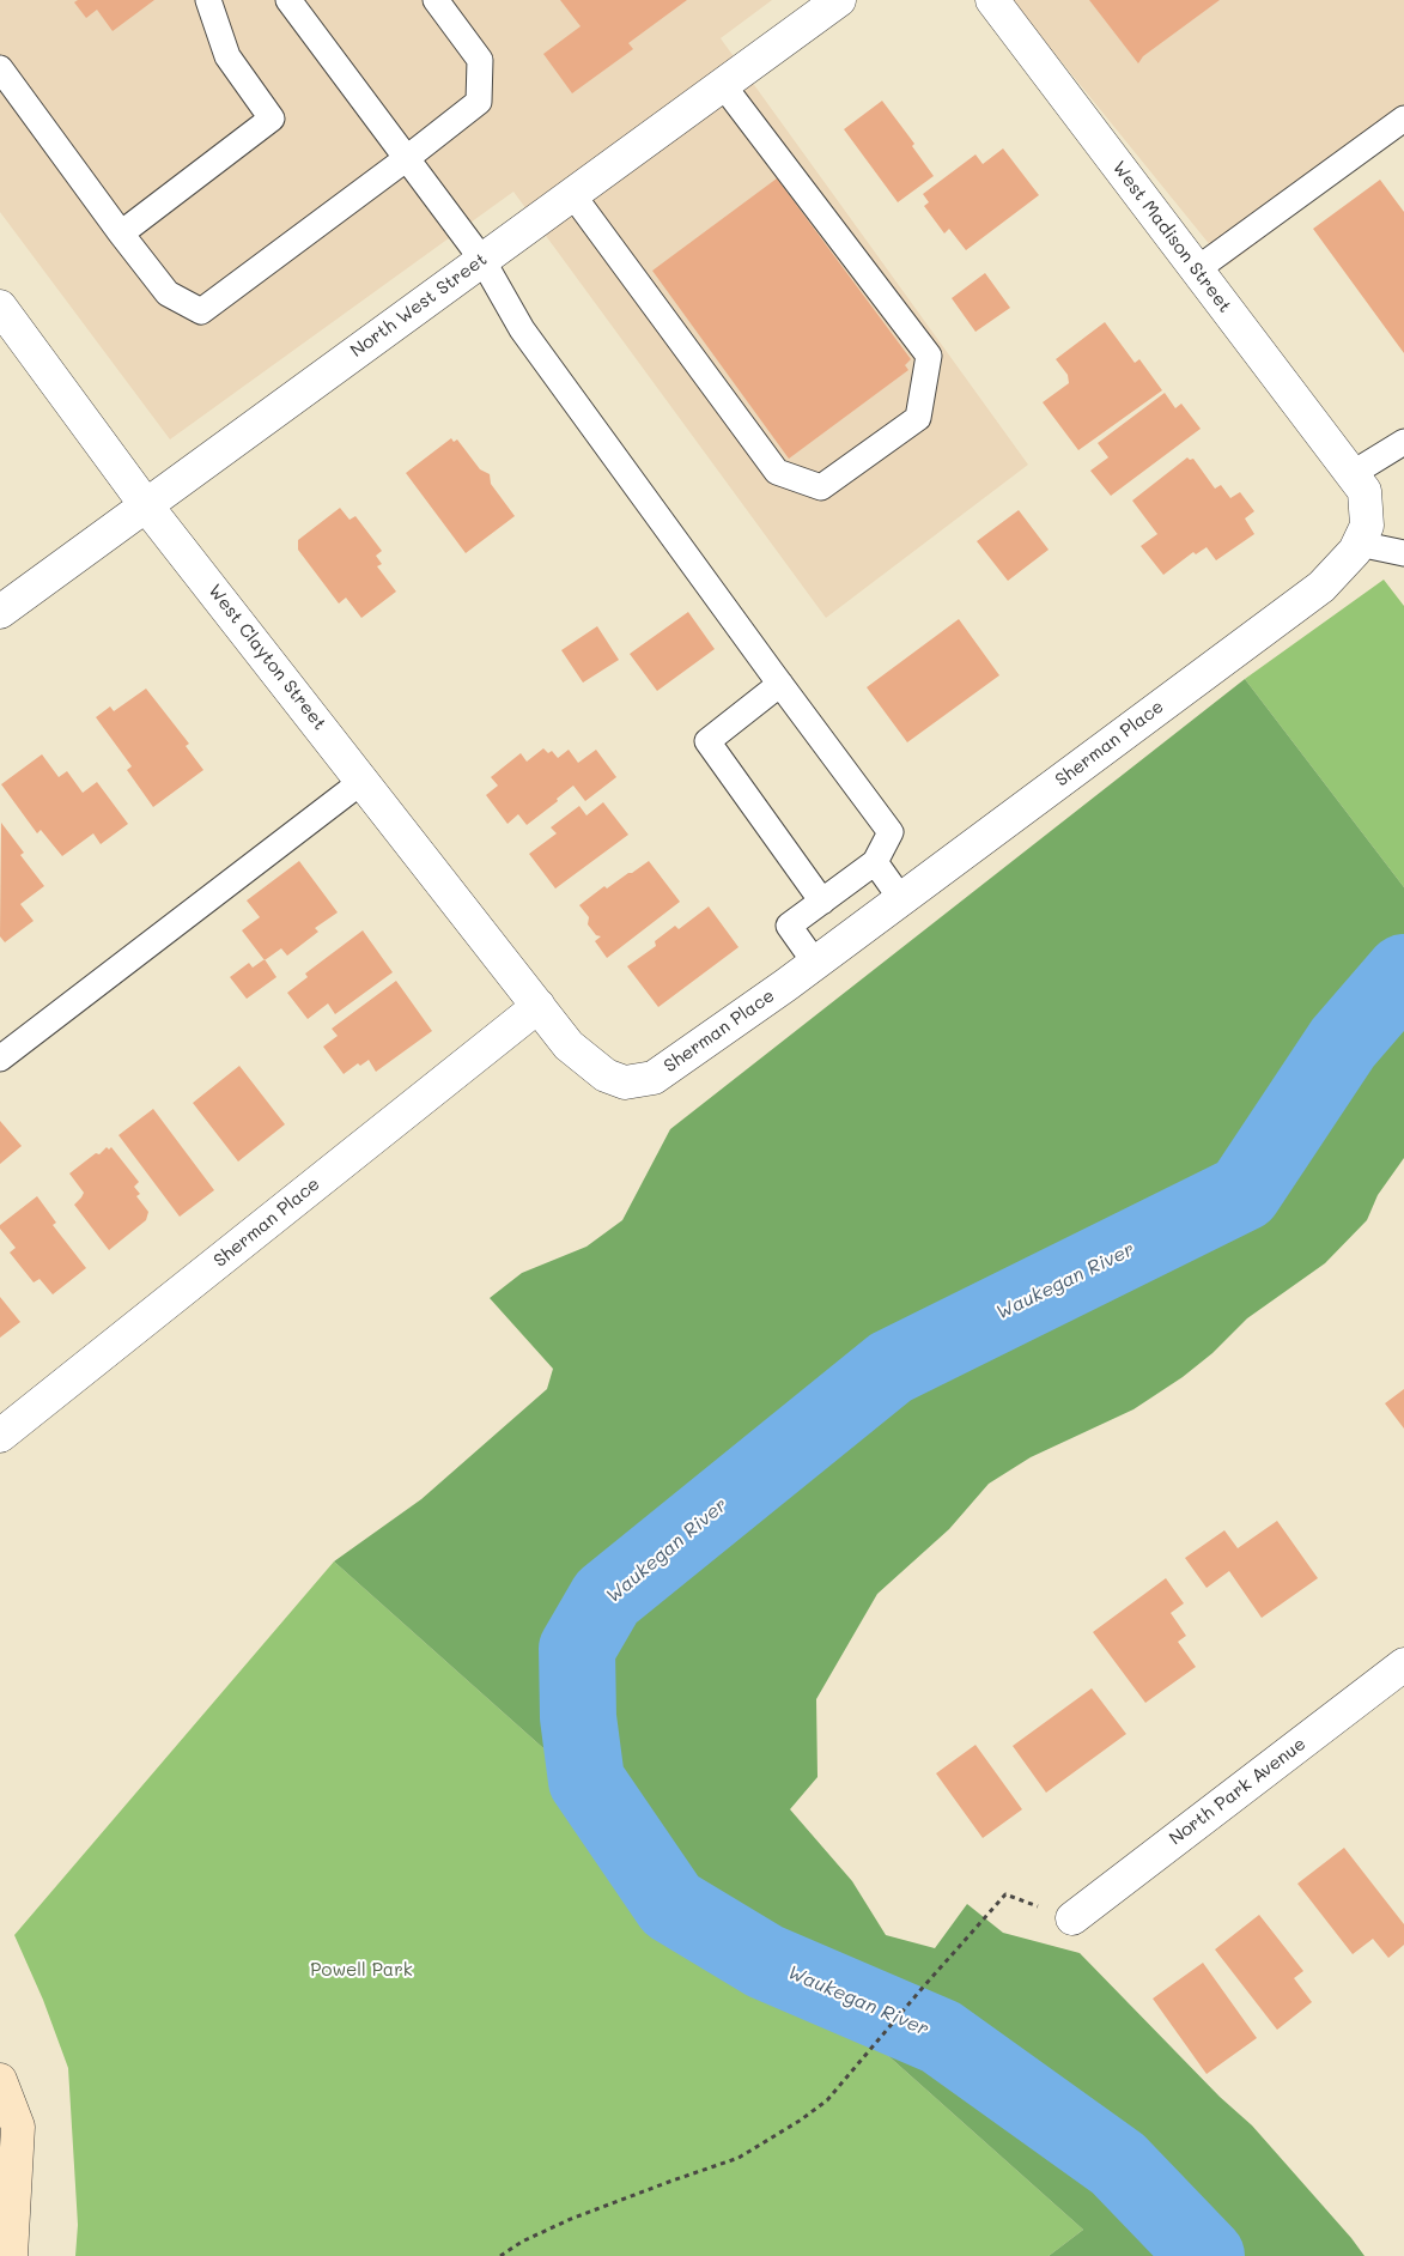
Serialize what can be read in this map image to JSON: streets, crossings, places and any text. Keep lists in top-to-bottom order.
{
  "streets": {
    "street": [
      "West Madison Street",
      "North West Street",
      "West Clayton Street",
      "Sherman Place",
      "North Park Avenue"
    ]
  },
  "crossings": [
    ["West Madison Street", "Sherman Place"],
    ["North West Street", "West Clayton Street"],
    ["West Clayton Street", "Sherman Place"]
  ],
  "water": ["Waukegan River"],
  "parks": ["Powell Park"]
}
